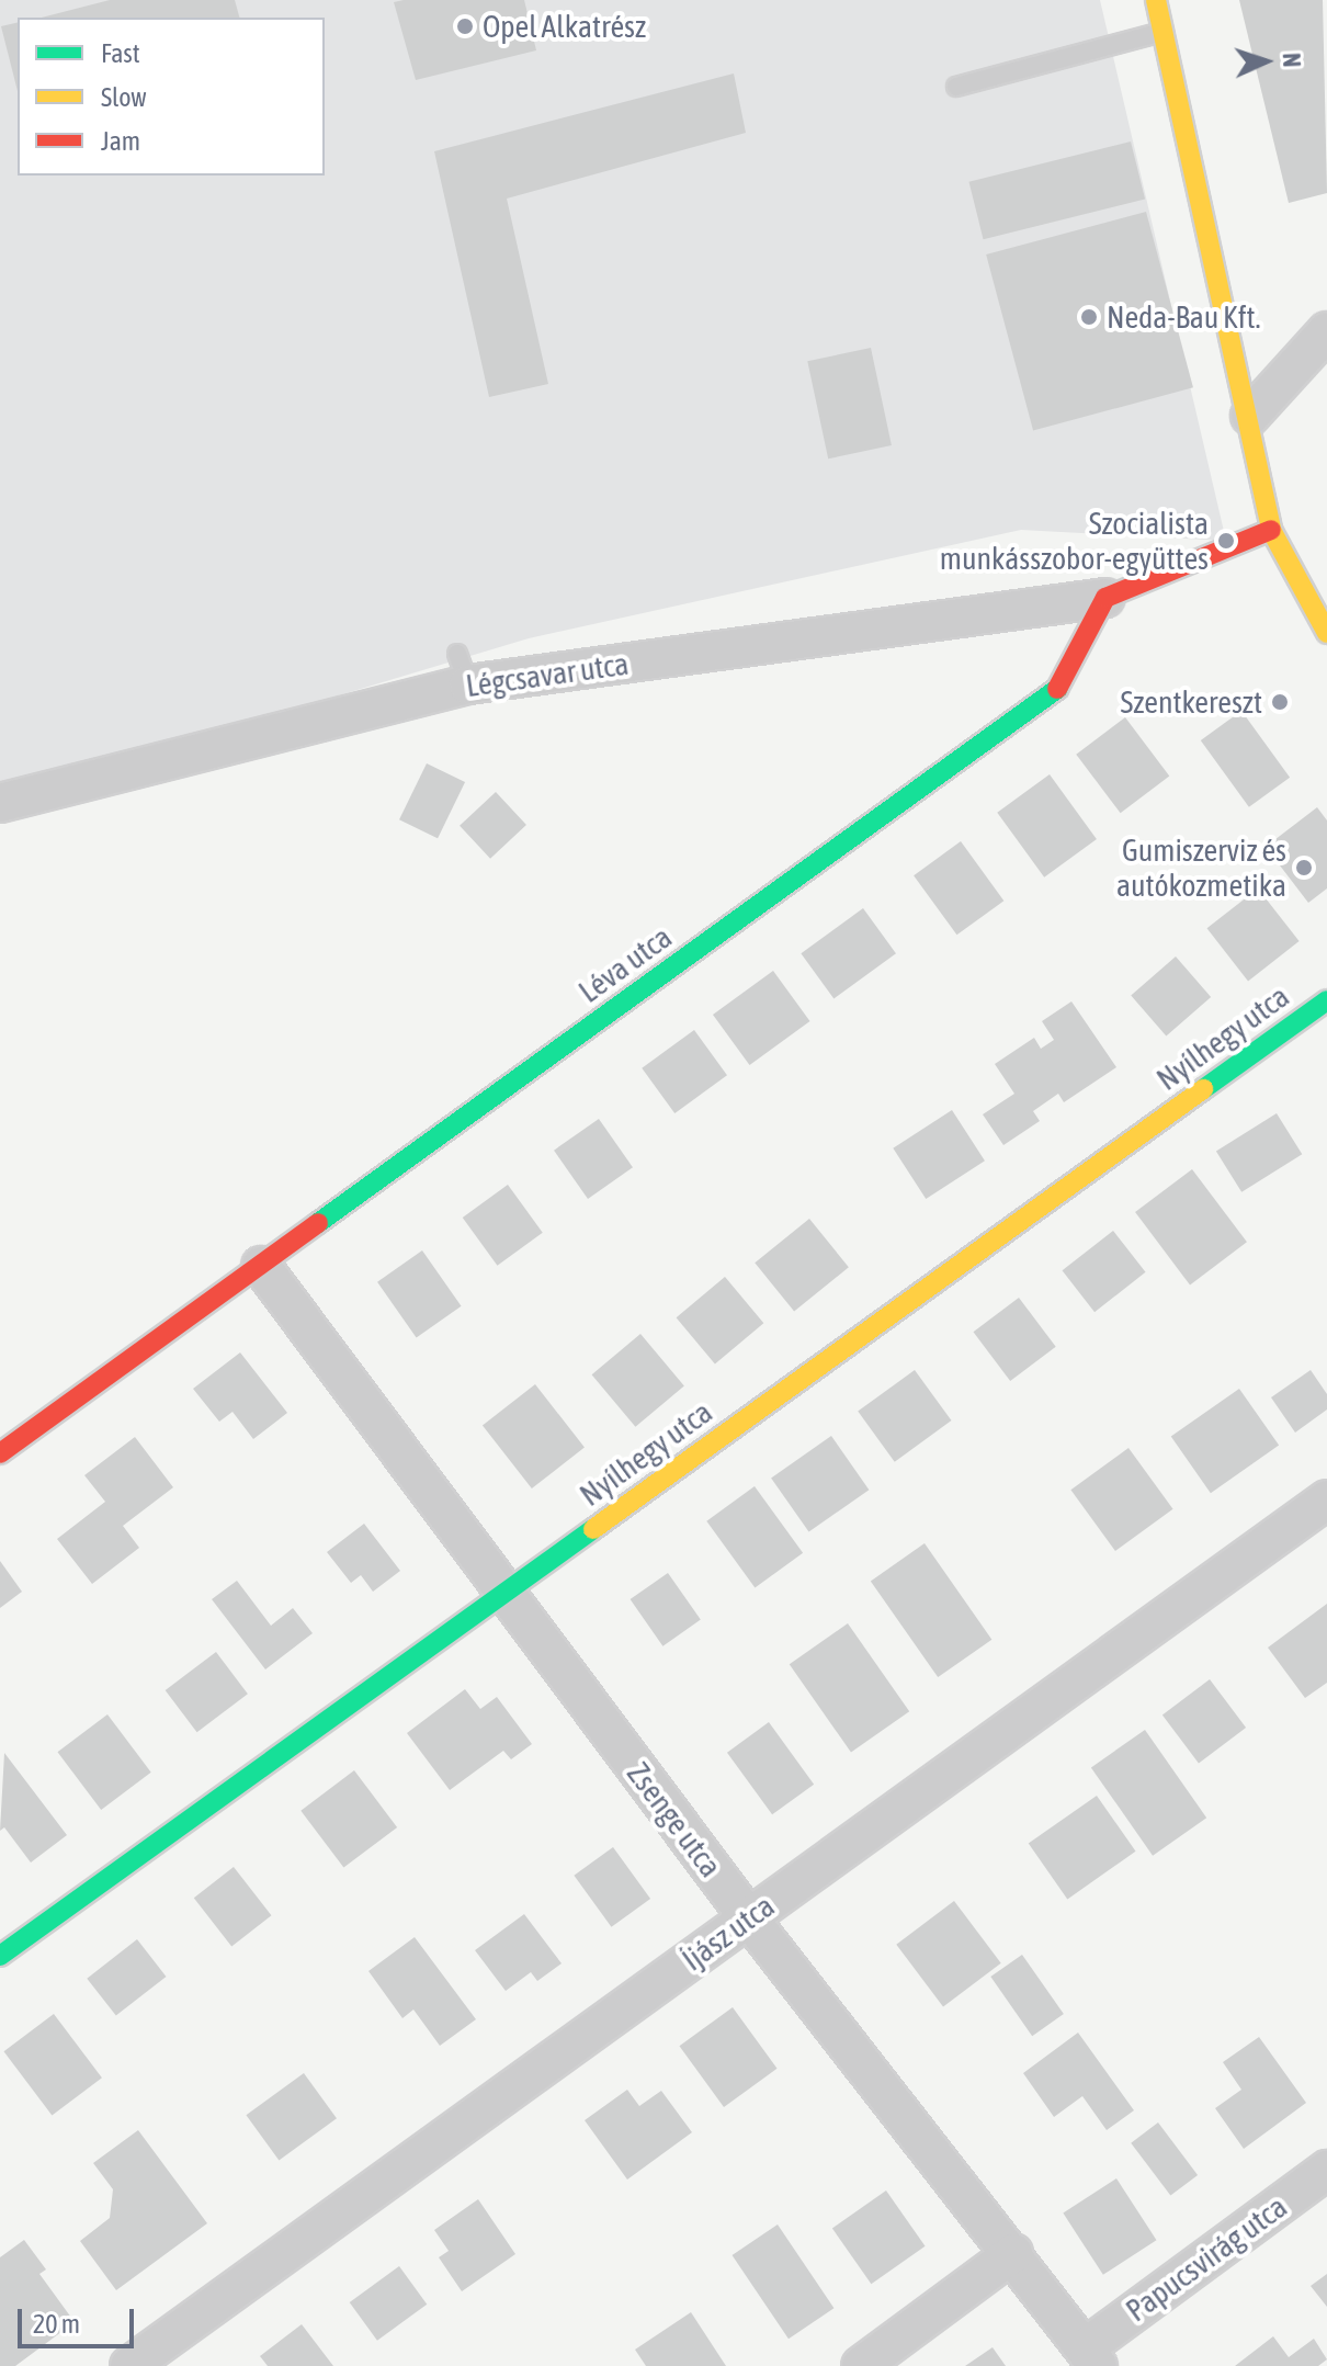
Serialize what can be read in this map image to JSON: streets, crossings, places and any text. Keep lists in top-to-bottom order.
{
  "streets": {
    "street": [
      "Légcsavar utca",
      "Léva utca",
      "Nyílhegy utca",
      "Zsenge utca",
      "Íjász utca",
      "Papucsvirág utca"
    ]
  },
  "crossings": [
    ["Légcsavar utca", "Léva utca"],
    ["Léva utca", "Zsenge utca"],
    ["Nyílhegy utca", "Zsenge utca"],
    ["Zsenge utca", "Íjász utca"],
    ["Zsenge utca", "Papucsvirág utca"]
  ],
  "places": [
    "Opel Alkatrész",
    "Neda-Bau Kft.",
    "Szocialista munkásszobor-együttes",
    "Szentkereszt",
    "Gumiszerviz és autókozmetika"
  ],
  "legend": ["Fast", "Slow", "Jam"],
  "scale_bar": "20 m",
  "north": "right"
}
